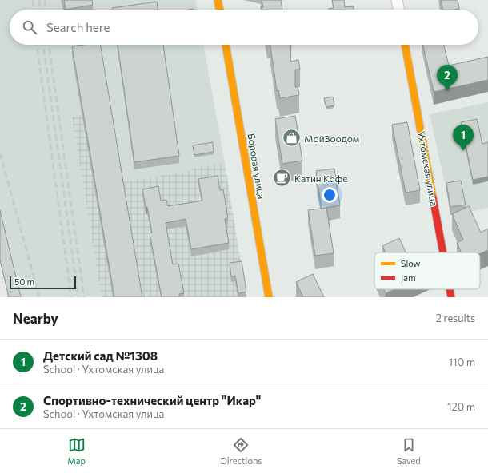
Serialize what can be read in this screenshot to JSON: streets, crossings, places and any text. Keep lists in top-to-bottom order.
{
  "streets": {
    "street": ["Боровая улица", "Ухтомская улица"]
  },
  "places": {
    "shop": ["МойЗоодом"],
    "cafe": ["Катин Кофе"]
  },
  "legend": ["Slow", "Jam"],
  "scale_bar": "50 m",
  "page": {
    "search": "Search here",
    "pins": ["2", "1"],
    "scale": "50 m",
    "heading": ["Nearby", "2 results"],
    "list": [
      {
        "mark": "1",
        "name": "Детский сад №1308",
        "note": "School · Ухтомская улица",
        "value": "110 m"
      },
      {
        "mark": "2",
        "name": "Спортивно-технический центр \"Икар\"",
        "note": "School · Ухтомская улица",
        "value": "120 m"
      }
    ],
    "nav": ["Map", "Directions", "Saved"]
  }
}
